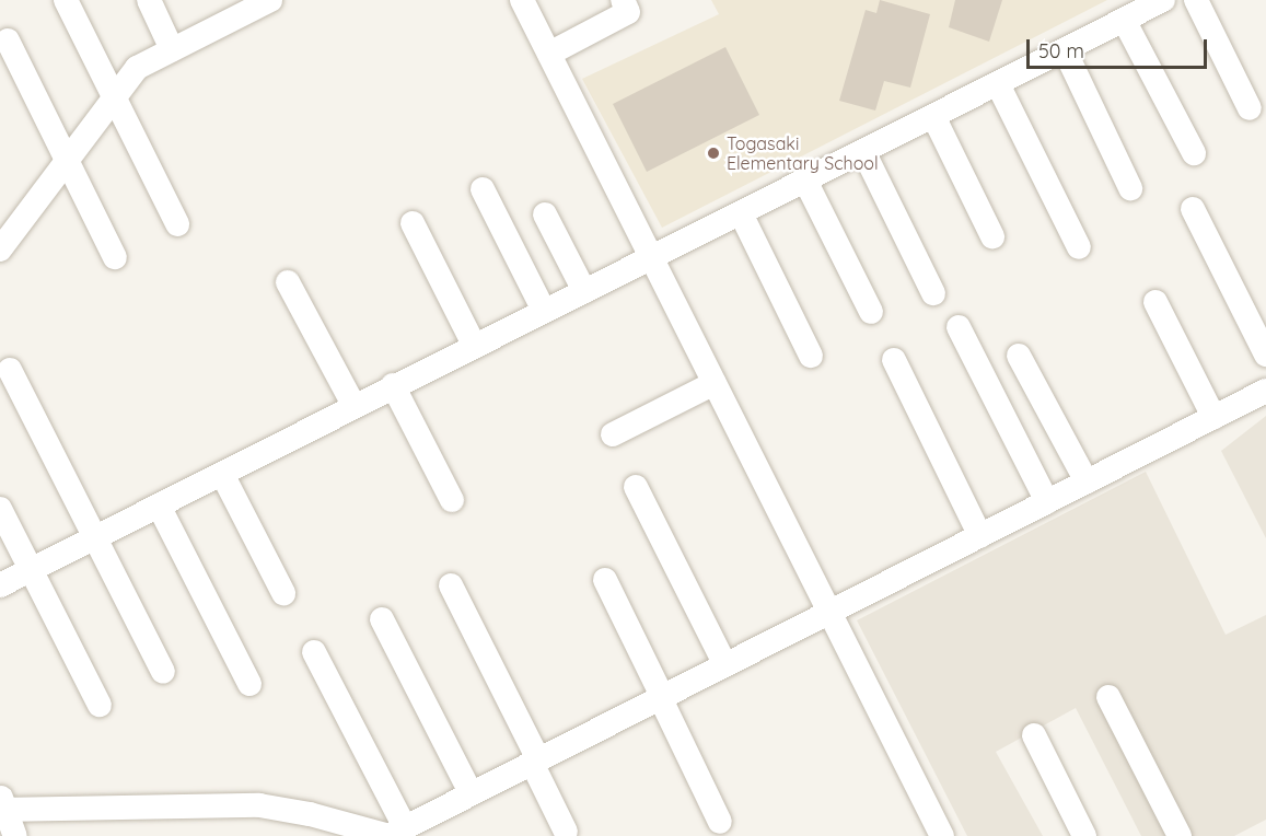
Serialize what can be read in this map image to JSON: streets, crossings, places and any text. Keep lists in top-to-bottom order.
{
  "places": ["Togasaki Elementary School"],
  "scale_bar": "50 m"
}
